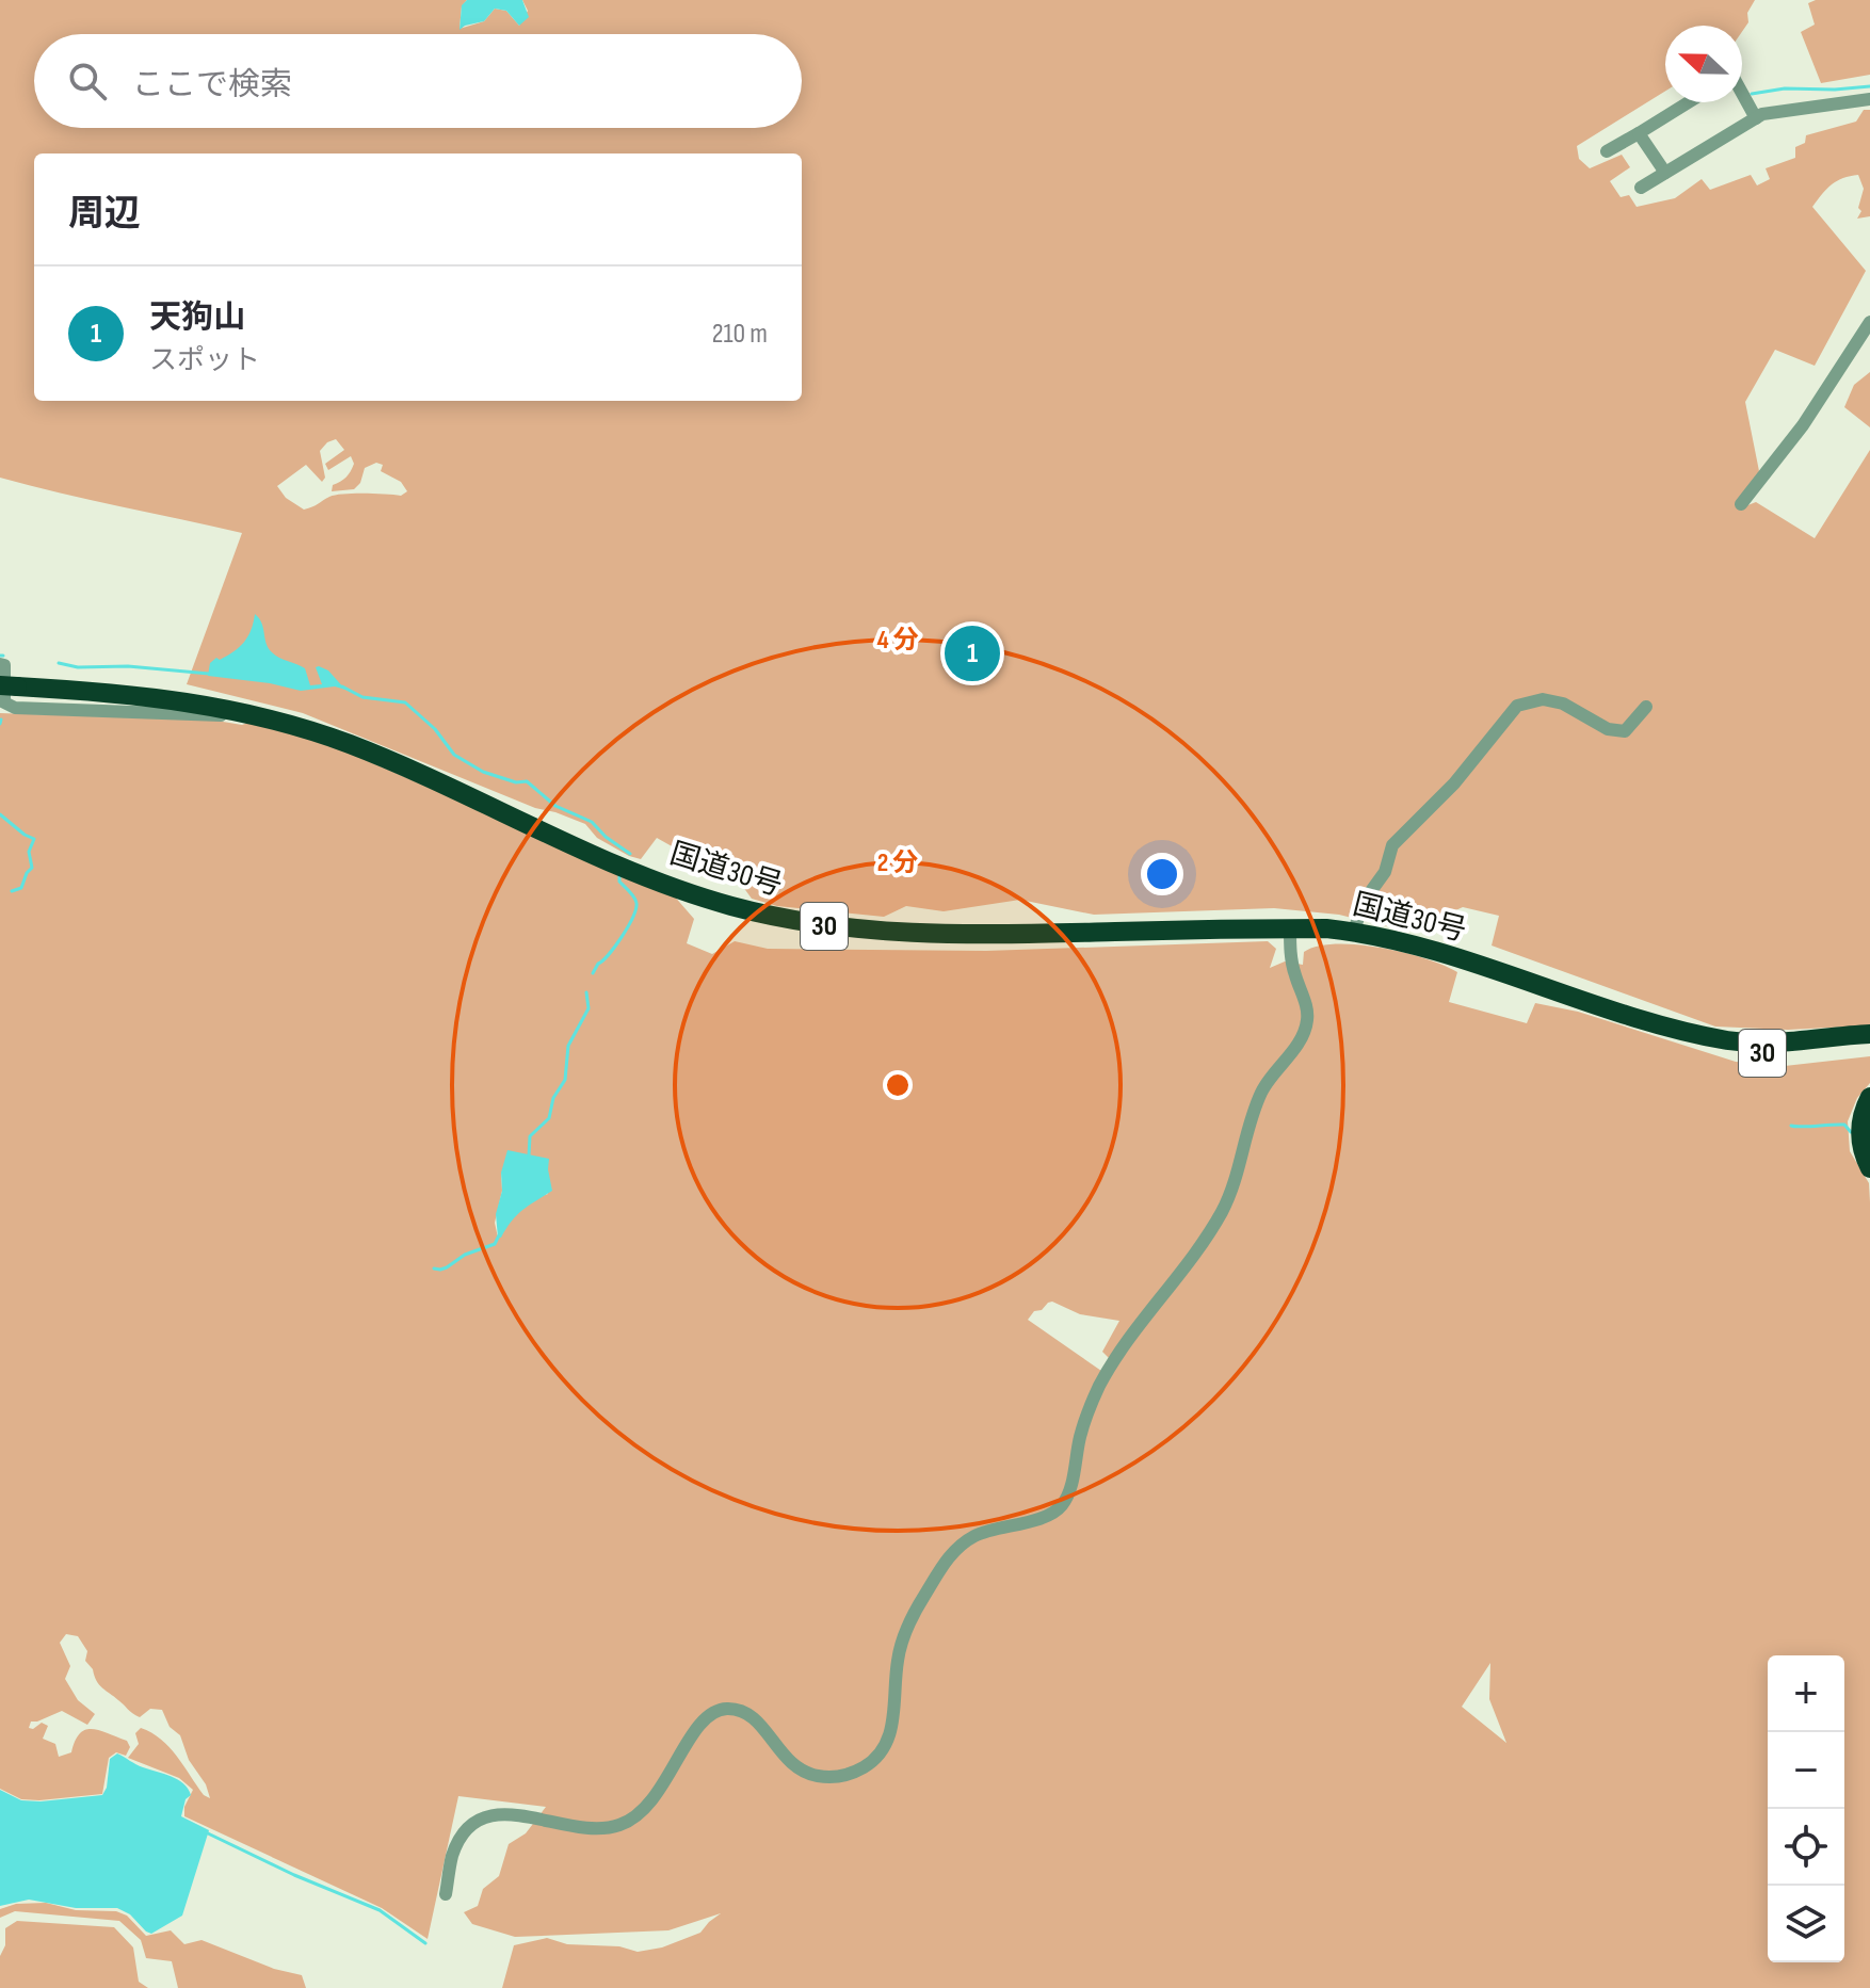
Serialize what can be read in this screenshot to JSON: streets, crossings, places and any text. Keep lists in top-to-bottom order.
{
  "streets": {
    "highway": ["国道30号", "30"]
  },
  "north": "left",
  "page": {
    "search": "ここで検索",
    "heading": "周辺",
    "list": [
      {
        "mark": "1",
        "name": "天狗山",
        "note": "スポット",
        "value": "210 m"
      }
    ],
    "pins": "1",
    "map_buttons": ["+", "−"]
  },
  "rings": ["4 分", "2 分"]
}
